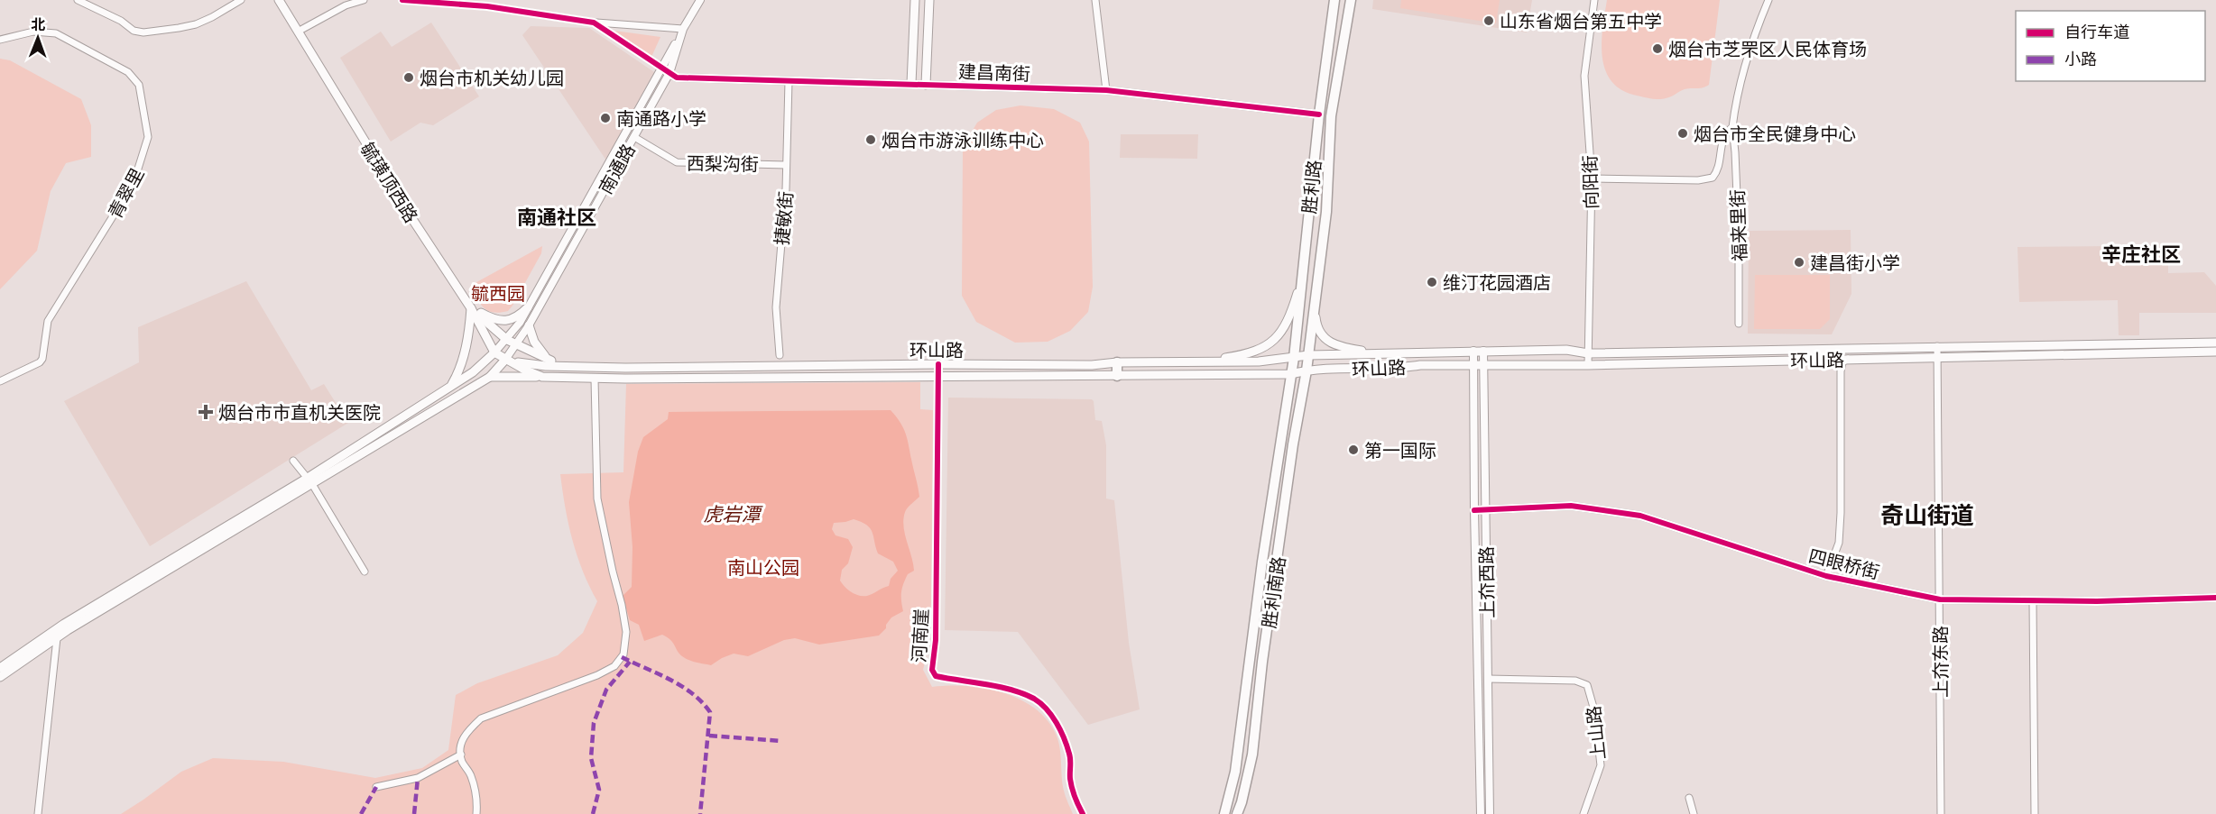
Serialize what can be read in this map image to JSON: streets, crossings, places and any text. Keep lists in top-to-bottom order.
{
  "streets": {
    "main road": [
      "建昌南街",
      "毓璜顶西路",
      "胜利路",
      "环山路",
      "胜利南路"
    ],
    "street": [
      "西梨沟街",
      "南通路",
      "向阳街",
      "青翠里",
      "捷敏街",
      "福来里街",
      "四眼桥街",
      "上夼西路",
      "河南崖",
      "上夼东路",
      "上山路"
    ]
  },
  "crossings": [
    ["建昌南街", "南通路"],
    ["建昌南街", "胜利路"],
    ["建昌南街", "捷敏街"],
    ["西梨沟街", "南通路"],
    ["西梨沟街", "捷敏街"],
    ["南通路", "毓璜顶西路"],
    ["南通路", "环山路"],
    ["毓璜顶西路", "环山路"],
    ["向阳街", "福来里街"],
    ["向阳街", "环山路"],
    ["胜利路", "环山路"],
    ["胜利路", "胜利南路"],
    ["环山路", "上夼西路"],
    ["环山路", "胜利南路"],
    ["环山路", "河南崖"],
    ["环山路", "上夼东路"],
    ["四眼桥街", "上夼西路"],
    ["四眼桥街", "上夼东路"],
    ["上夼西路", "上山路"]
  ],
  "districts": ["南通社区", "辛庄社区", "奇山街道"],
  "water": ["虎岩潭"],
  "parks": ["毓西园", "南山公园"],
  "places": {
    "other": [
      "山东省烟台第五中学",
      "烟台市芝罘区人民体育场",
      "烟台市机关幼儿园",
      "南通路小学",
      "烟台市全民健身中心",
      "烟台市游泳训练中心",
      "建昌街小学",
      "维汀花园酒店",
      "第一国际"
    ],
    "health": ["烟台市市直机关医院"]
  },
  "legend": ["自行车道", "小路"],
  "north": "top"
}
